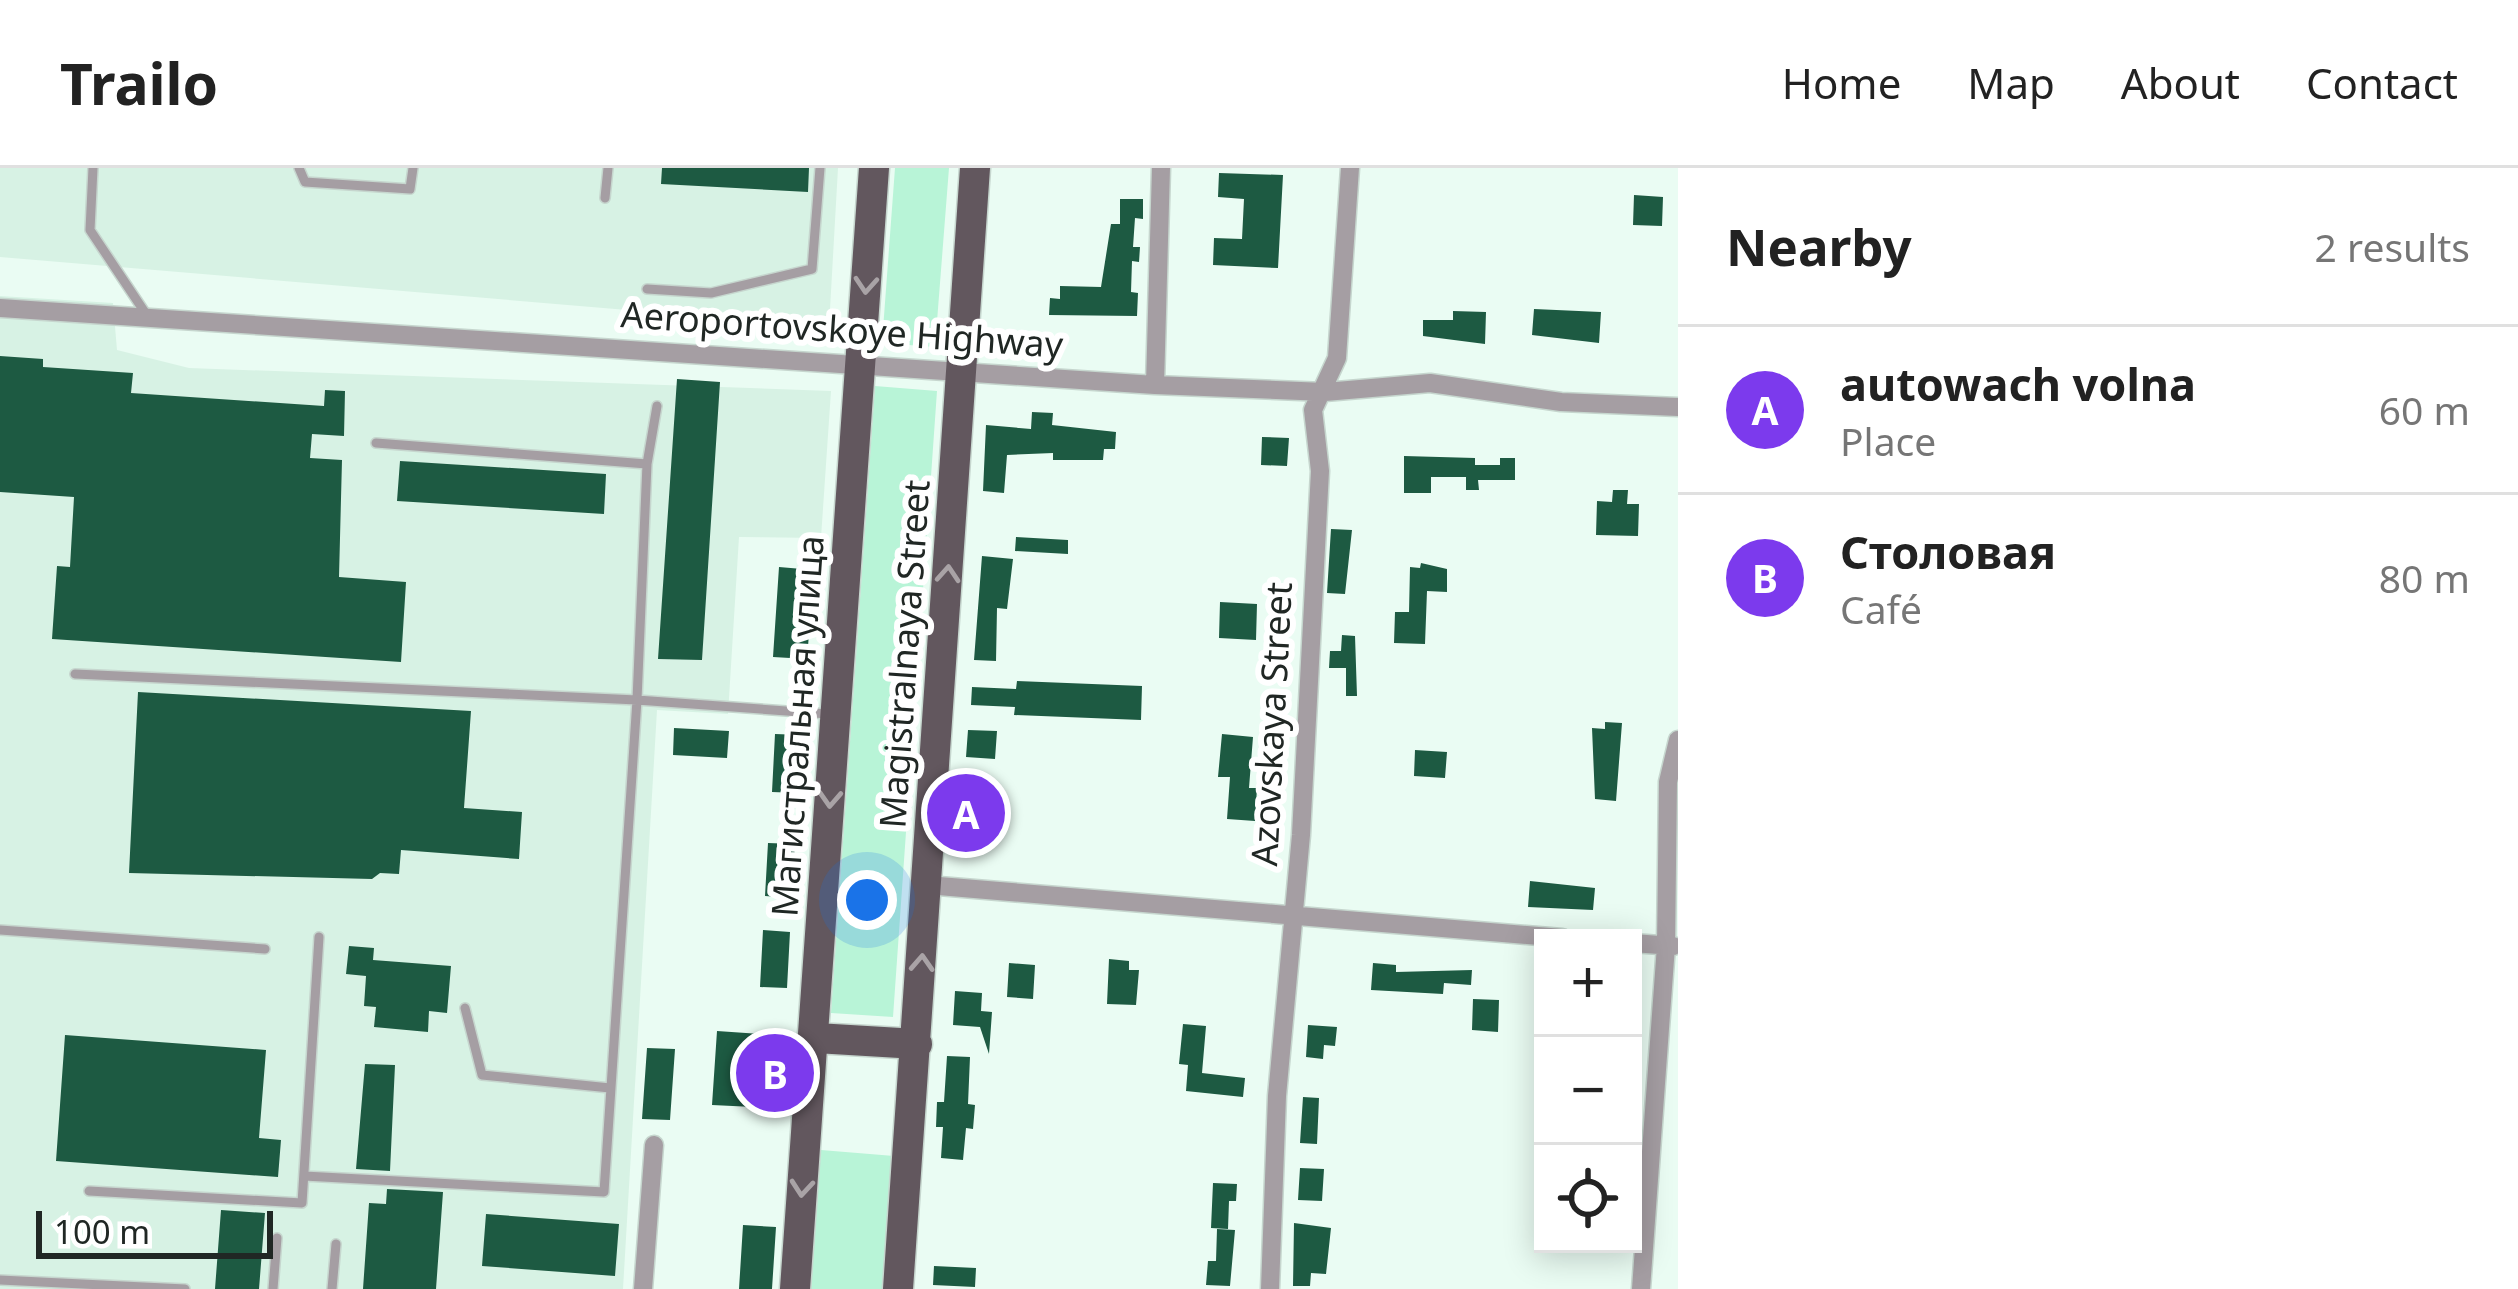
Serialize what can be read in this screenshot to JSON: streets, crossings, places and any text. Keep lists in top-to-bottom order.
{
  "streets": {
    "main road": ["Magistralnaya Street", "Магистральная улица"],
    "street": ["Aeroportovskoye Highway", "Azovskaya Street"]
  },
  "crossings": [
    ["Aeroportovskoye Highway", "Magistralnaya Street"],
    ["Aeroportovskoye Highway", "Azovskaya Street"],
    ["Aeroportovskoye Highway", "Магистральная улица"]
  ],
  "one_way": ["Magistralnaya Street", "Магистральная улица"],
  "scale_bar": "100 m",
  "page": {
    "header": "Trailo",
    "nav": [
      "Home",
      "Map",
      "About",
      "Contact"
    ],
    "heading": ["Nearby", "2 results"],
    "list": [
      {
        "mark": "A",
        "name": "autowach volna",
        "note": "Place",
        "value": "60 m"
      },
      {
        "mark": "B",
        "name": "Столовая",
        "note": "Café",
        "value": "80 m"
      }
    ],
    "pins": ["A", "B"],
    "map_buttons": ["+", "−"],
    "scale": "100 m"
  }
}
